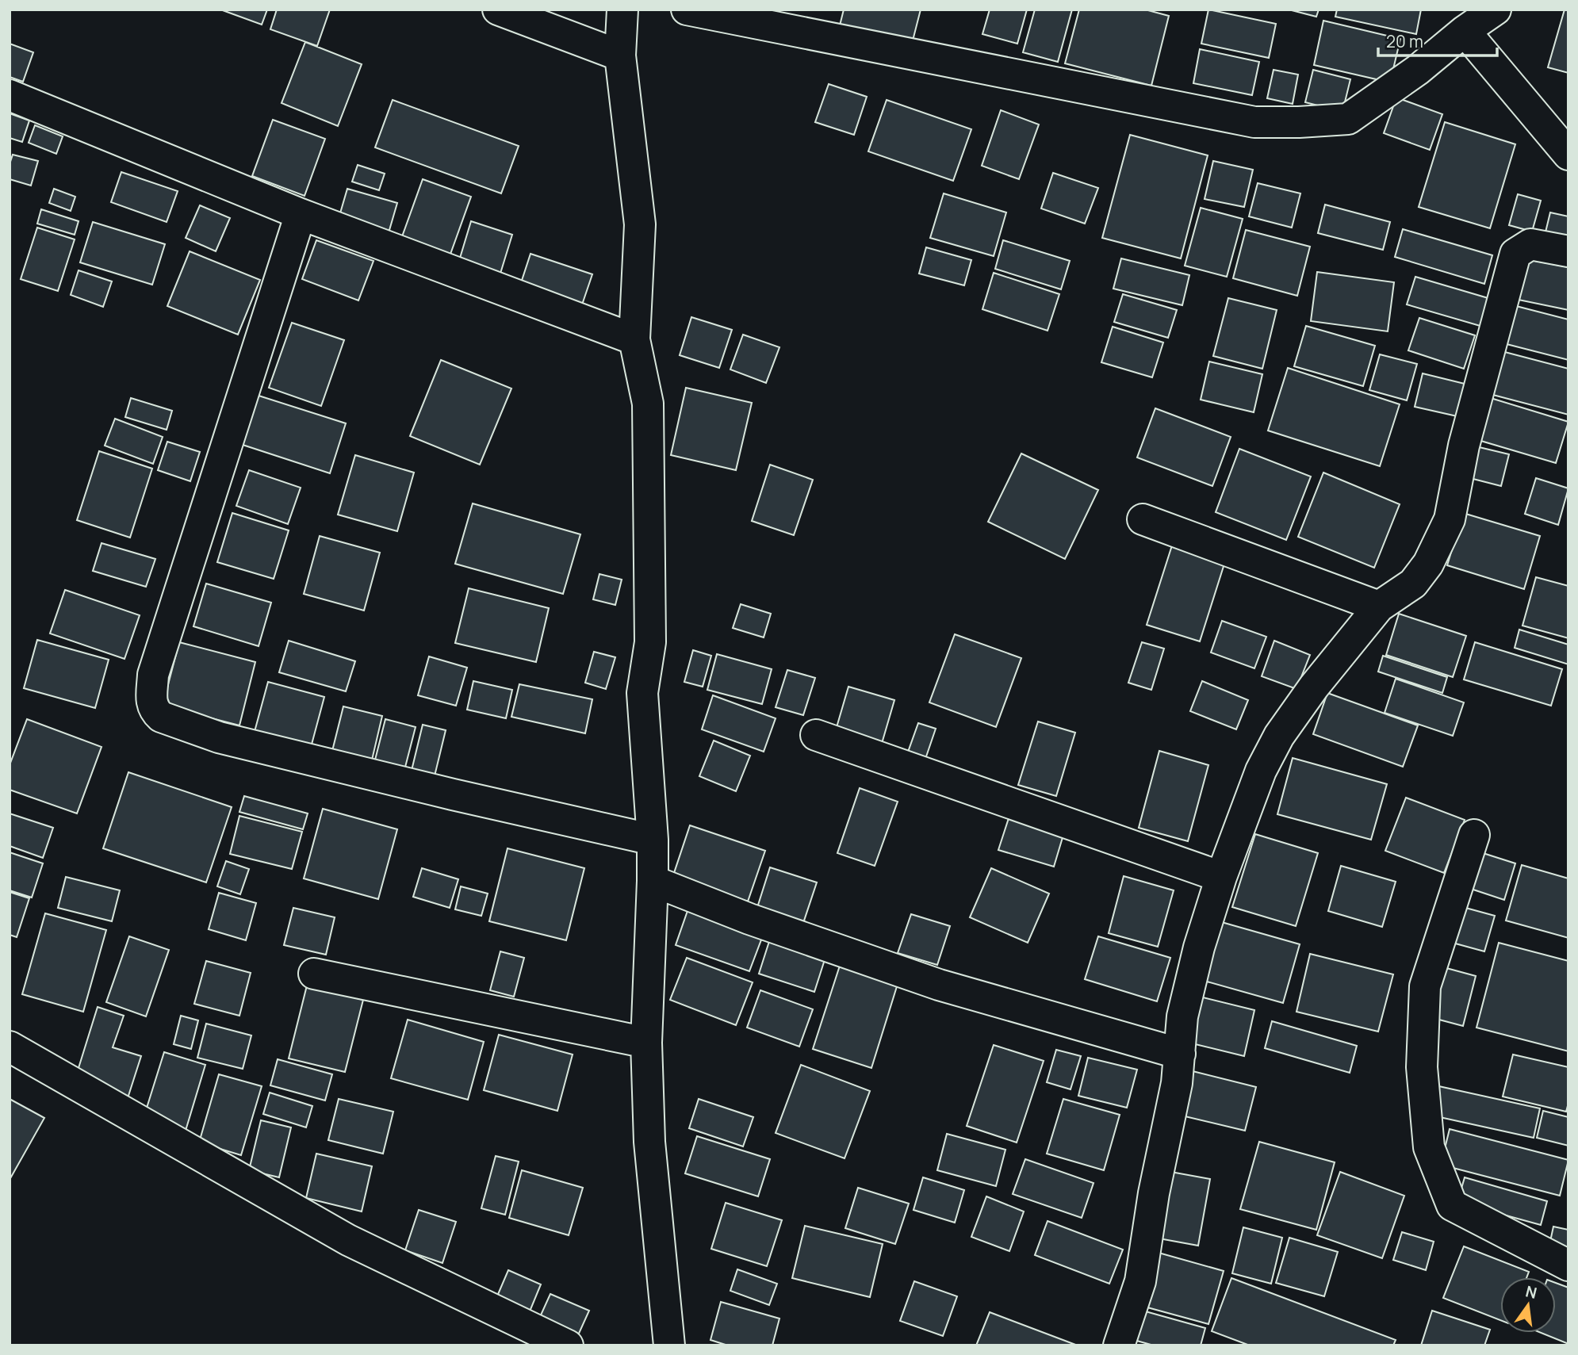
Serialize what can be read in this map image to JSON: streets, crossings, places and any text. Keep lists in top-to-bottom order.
{
  "scale_bar": "20 m",
  "north": "top"
}
